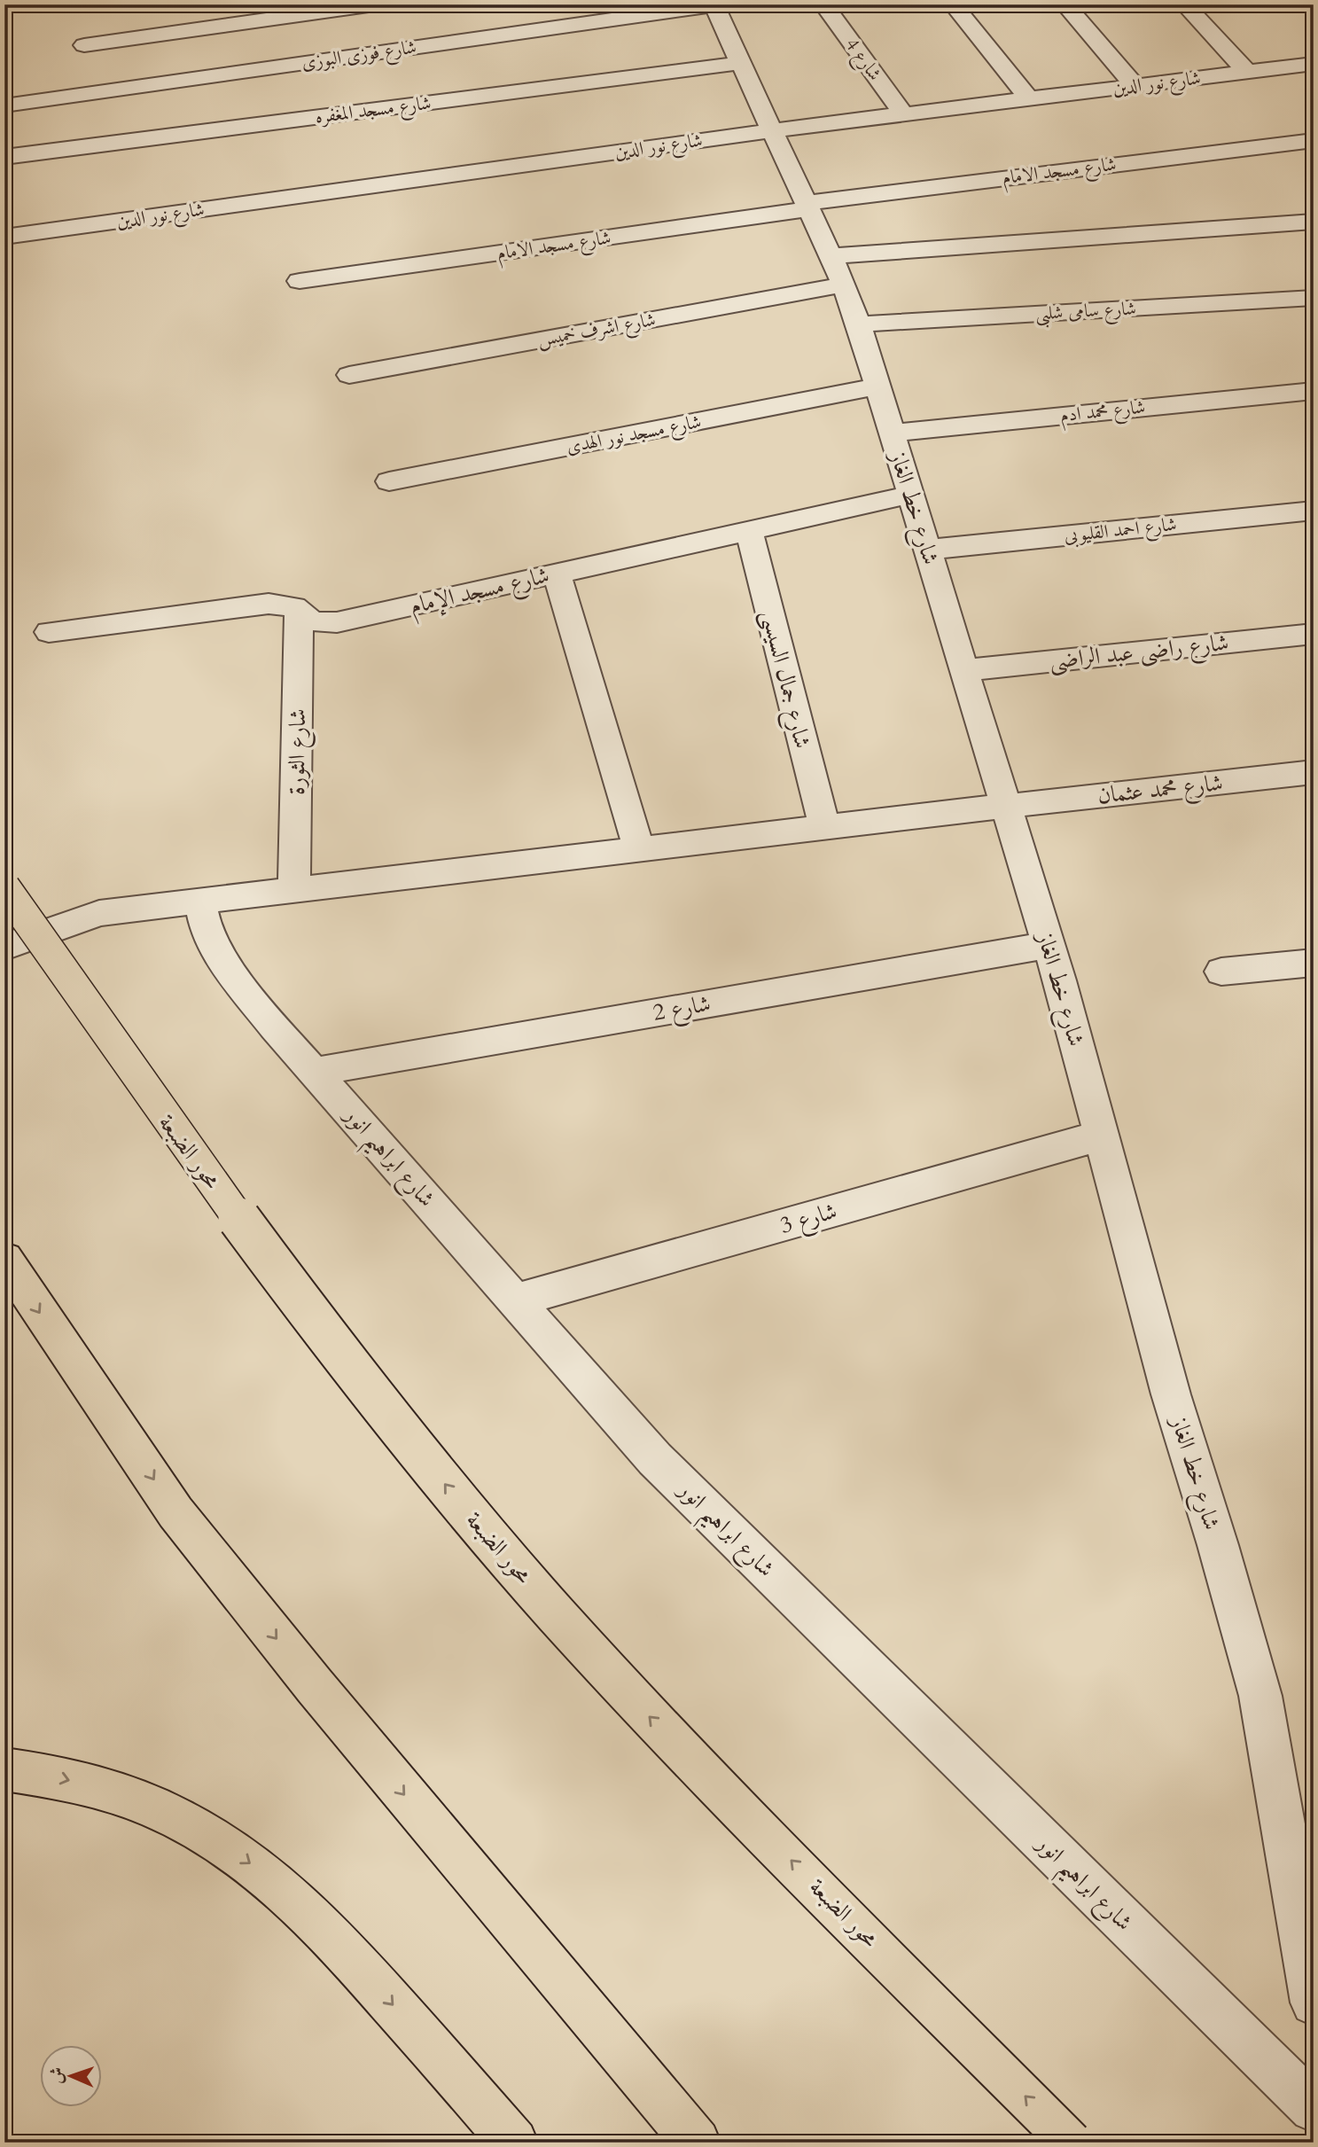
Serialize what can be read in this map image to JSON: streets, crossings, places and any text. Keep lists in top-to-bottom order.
{
  "streets": {
    "highway": ["محور الضبعة"],
    "street": [
      "شارع فوزى البوزى",
      "شارع 4",
      "شارع نور الدين",
      "شارع مسجد المغفره",
      "شارع مسجد الامام",
      "شارع سامى شلبى",
      "شارع اشرف خميس",
      "شارع محمد ادم",
      "شارع مسجد نور الهدى",
      "شارع خط الغاز",
      "شارع احمد القليوبى",
      "شارع مسجد الإمام",
      "شارع راضى عبد الراضى",
      "شارع جمال السيسى",
      "شارع الثورة",
      "شارع محمد عثمان",
      "شارع 2",
      "شارع ابراهيم انور",
      "شارع 3"
    ]
  },
  "crossings": [
    ["شارع فوزى البوزى", "شارع خط الغاز"],
    ["شارع 4", "شارع نور الدين"],
    ["شارع نور الدين", "شارع خط الغاز"],
    ["شارع مسجد المغفره", "شارع خط الغاز"],
    ["شارع مسجد الامام", "شارع خط الغاز"],
    ["شارع سامى شلبى", "شارع خط الغاز"],
    ["شارع اشرف خميس", "شارع خط الغاز"],
    ["شارع محمد ادم", "شارع خط الغاز"],
    ["شارع مسجد نور الهدى", "شارع خط الغاز"],
    ["شارع خط الغاز", "شارع احمد القليوبى"],
    ["شارع خط الغاز", "شارع مسجد الإمام"],
    ["شارع خط الغاز", "شارع راضى عبد الراضى"],
    ["شارع خط الغاز", "شارع محمد عثمان"],
    ["شارع خط الغاز", "شارع 2"],
    ["شارع خط الغاز", "شارع 3"],
    ["شارع مسجد الإمام", "شارع جمال السيسى"],
    ["شارع مسجد الإمام", "شارع الثورة"],
    ["شارع جمال السيسى", "شارع محمد عثمان"],
    ["شارع الثورة", "شارع محمد عثمان"],
    ["شارع محمد عثمان", "شارع ابراهيم انور"],
    ["شارع 2", "شارع ابراهيم انور"],
    ["شارع ابراهيم انور", "شارع 3"]
  ],
  "north": "left"
}
